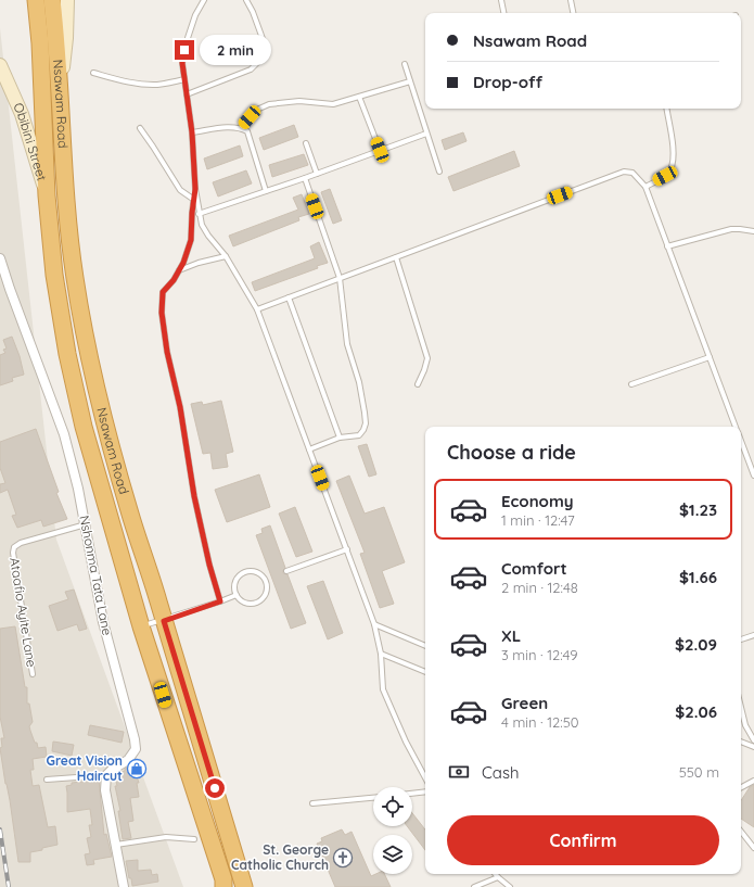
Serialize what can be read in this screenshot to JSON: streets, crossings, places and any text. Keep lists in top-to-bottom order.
{
  "streets": {
    "highway": ["Nsawam Road"],
    "street": ["Obibini Street", "Nshonma Tata Lane"],
    "lane": ["Ataafio Ayite Lane"]
  },
  "crossings": [
    ["Nsawam Road", "Obibini Street"],
    ["Nshonma Tata Lane", "Ataafio Ayite Lane"]
  ],
  "places": {
    "shop": ["Great Vision Haircut"],
    "church": ["St. George Catholic Church"]
  },
  "page": {
    "banner": ["Nsawam Road", "Drop-off"],
    "bubble": "2 min",
    "heading": "Choose a ride",
    "list": [
      {
        "name": "Economy",
        "note": "1 min · 12:47",
        "value": "$1.23"
      },
      {
        "name": "Comfort",
        "note": "2 min · 12:48",
        "value": "$1.66"
      },
      {
        "name": "XL",
        "note": "3 min · 12:49",
        "value": "$2.09"
      },
      {
        "name": "Green",
        "note": "4 min · 12:50",
        "value": "$2.06"
      }
    ],
    "pay": ["Cash", "550 m"],
    "buttons": "Confirm"
  }
}
